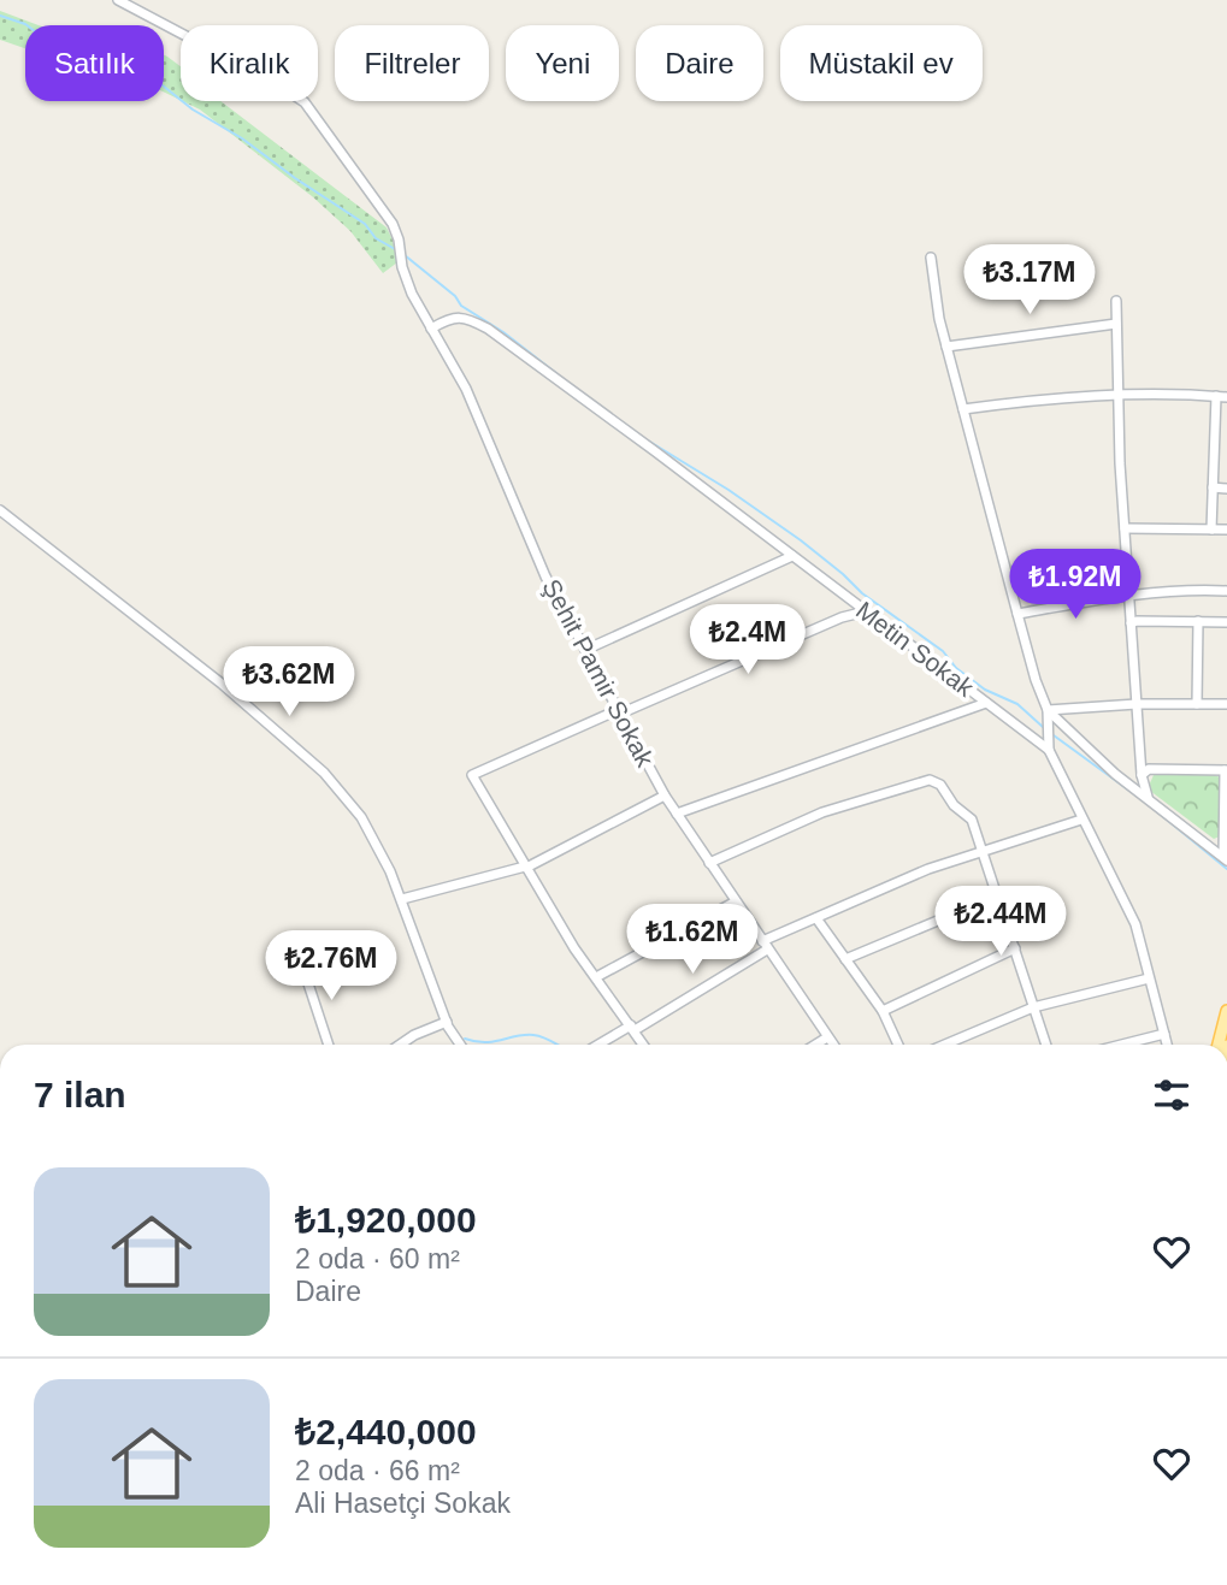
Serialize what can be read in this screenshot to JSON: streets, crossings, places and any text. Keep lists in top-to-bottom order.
{
  "streets": {
    "street": ["Metin Sokak", "Şehit Pamir Sokak"]
  },
  "crossings": [
    ["Metin Sokak", "Şehit Pamir Sokak"]
  ],
  "page": {
    "chip": [
      "Satılık",
      "Kiralık",
      "Filtreler",
      "Yeni",
      "Daire",
      "Müstakil ev"
    ],
    "price": [
      "₺3.17M",
      "₺1.92M",
      "₺2.4M",
      "₺3.62M",
      "₺2.44M",
      "₺1.62M",
      "₺2.76M"
    ],
    "heading": "7 ilan",
    "list": [
      {
        "name": "₺1,920,000",
        "note": "2 oda · 60 m² · Daire"
      },
      {
        "name": "₺2,440,000",
        "note": "2 oda · 66 m² · Ali Hasetçi Sokak"
      }
    ]
  }
}
